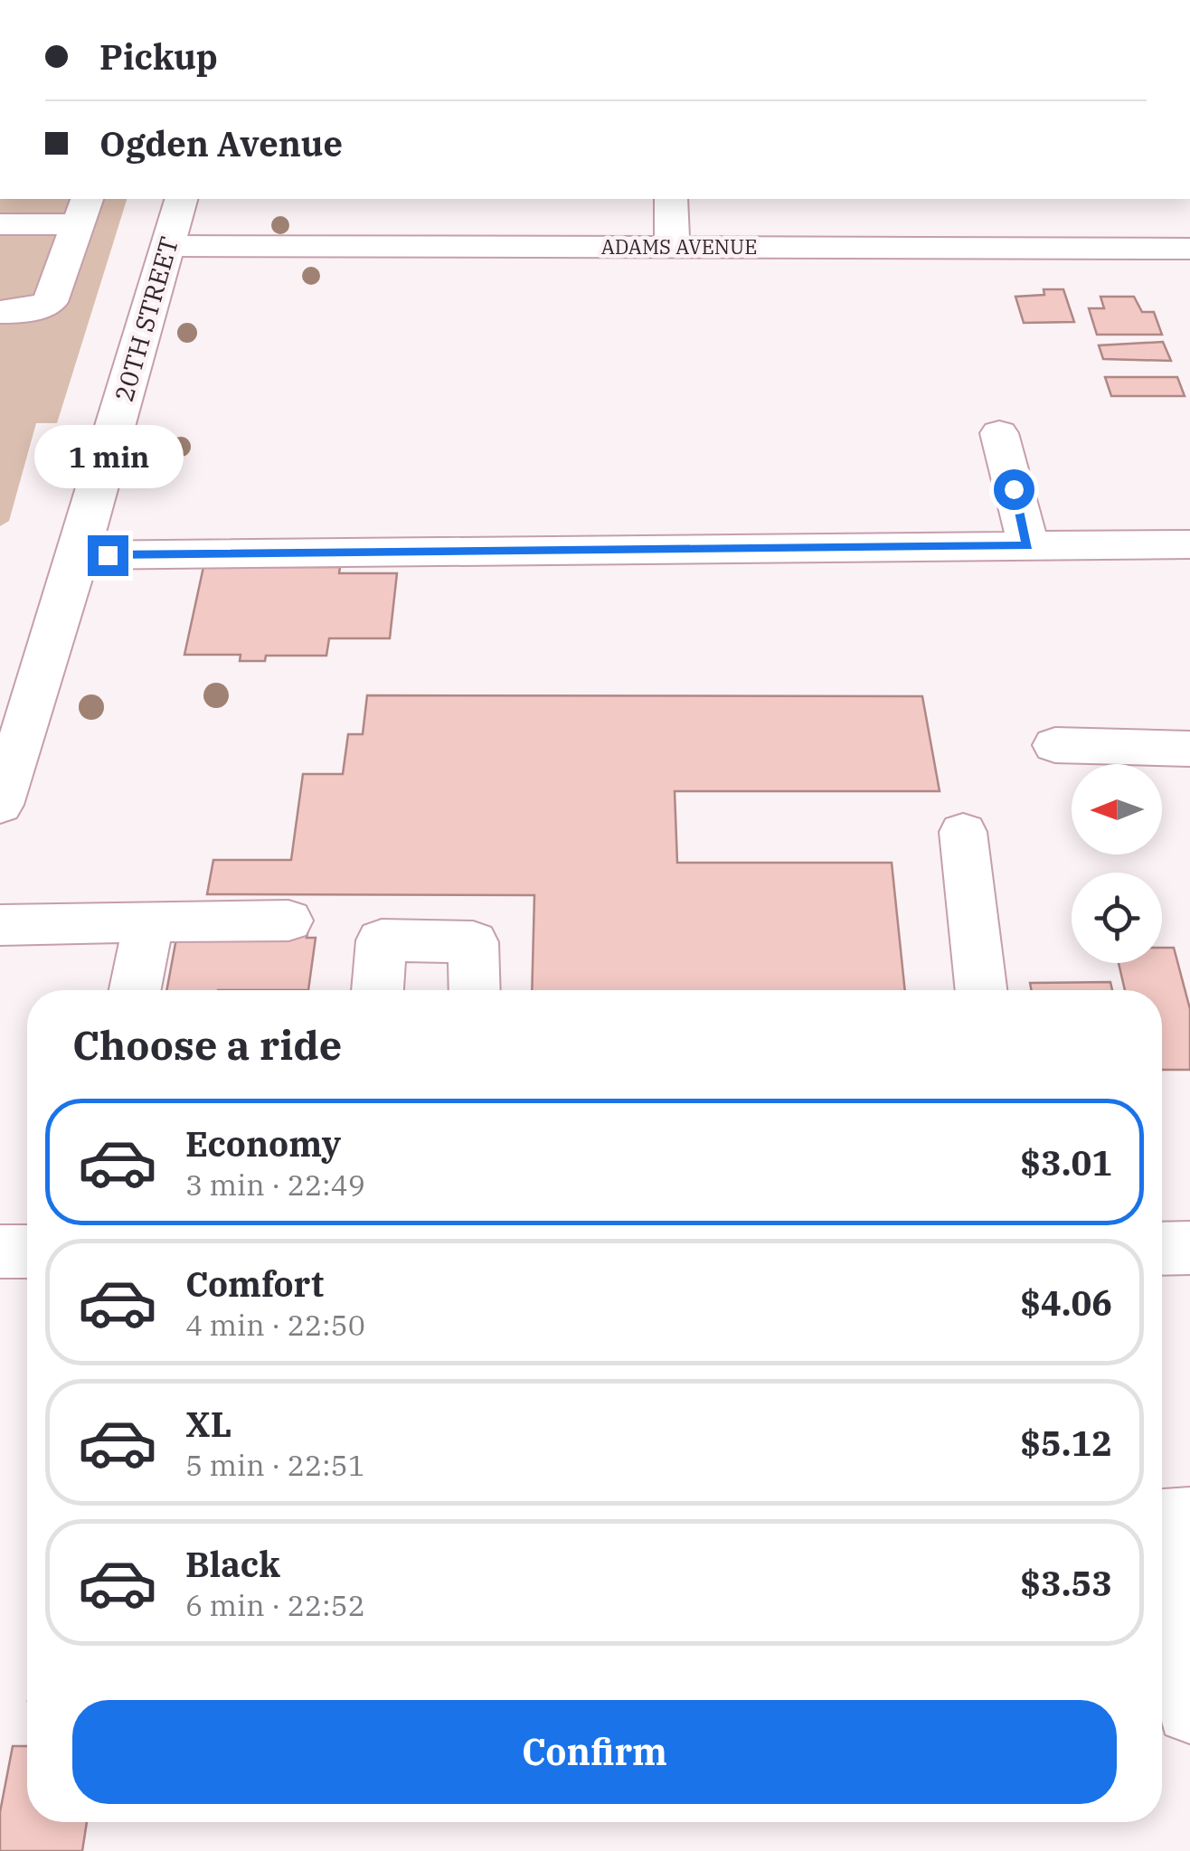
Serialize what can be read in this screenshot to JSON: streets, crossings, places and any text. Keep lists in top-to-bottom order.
{
  "streets": {
    "street": ["ADAMS AVENUE", "20TH STREET"]
  },
  "crossings": [
    ["ADAMS AVENUE", "20TH STREET"]
  ],
  "north": "left",
  "page": {
    "banner": ["Pickup", "Ogden Avenue"],
    "bubble": "1 min",
    "heading": "Choose a ride",
    "list": [
      {
        "name": "Economy",
        "note": "3 min · 22:49",
        "value": "$3.01"
      },
      {
        "name": "Comfort",
        "note": "4 min · 22:50",
        "value": "$4.06"
      },
      {
        "name": "XL",
        "note": "5 min · 22:51",
        "value": "$5.12"
      },
      {
        "name": "Black",
        "note": "6 min · 22:52",
        "value": "$3.53"
      }
    ],
    "buttons": "Confirm"
  }
}
